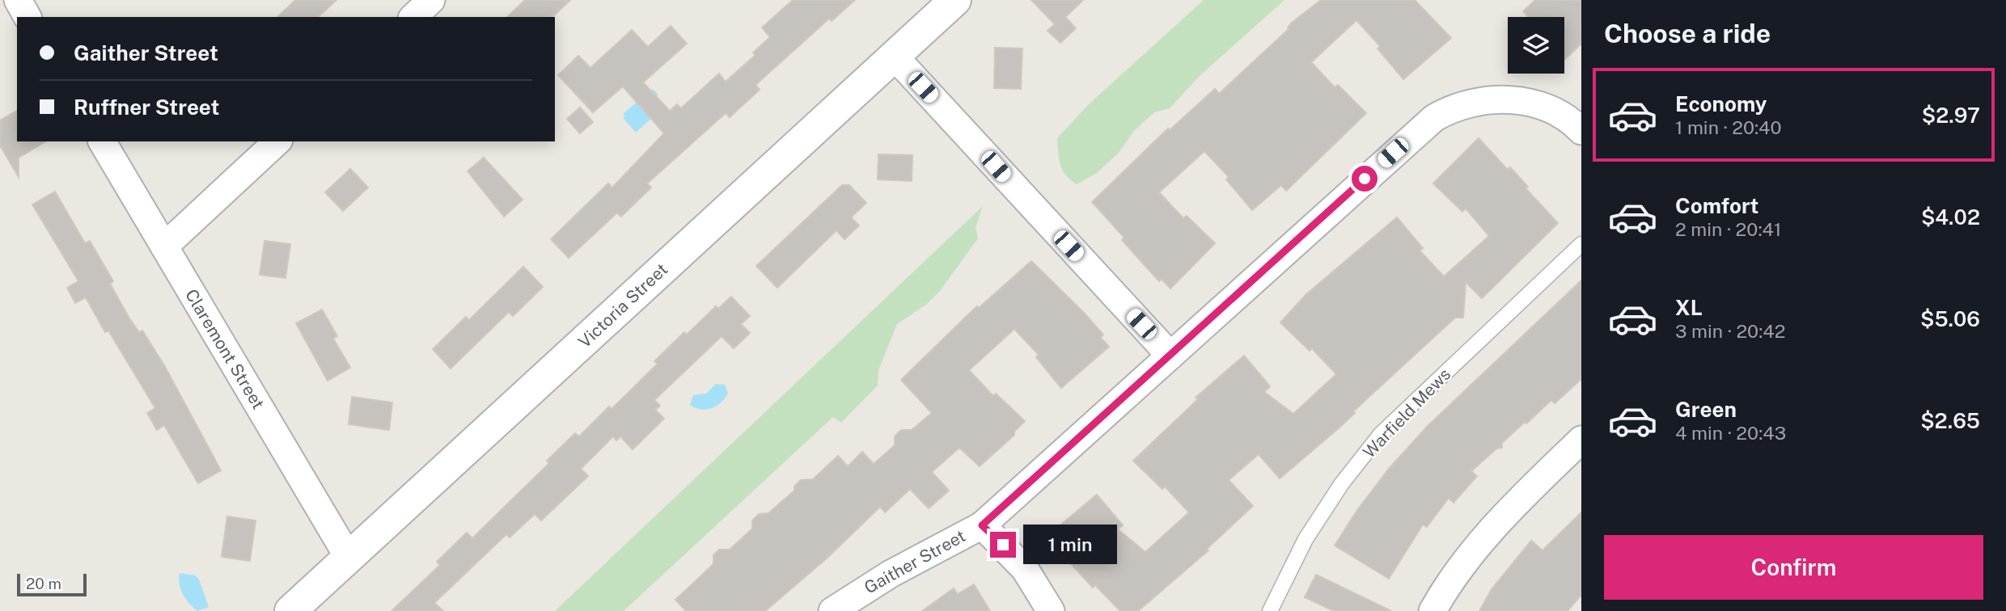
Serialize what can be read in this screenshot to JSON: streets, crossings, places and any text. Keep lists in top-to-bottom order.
{
  "streets": {
    "street": ["Victoria Street", "Claremont Street", "Gaither Street"],
    "lane": ["Warfield Mews"]
  },
  "crossings": [
    ["Victoria Street", "Claremont Street"]
  ],
  "scale_bar": "20 m",
  "page": {
    "heading": "Choose a ride",
    "banner": ["Gaither Street", "Ruffner Street"],
    "list": [
      {
        "name": "Economy",
        "note": "1 min · 20:40",
        "value": "$2.97"
      },
      {
        "name": "Comfort",
        "note": "2 min · 20:41",
        "value": "$4.02"
      },
      {
        "name": "XL",
        "note": "3 min · 20:42",
        "value": "$5.06"
      },
      {
        "name": "Green",
        "note": "4 min · 20:43",
        "value": "$2.65"
      }
    ],
    "buttons": "Confirm",
    "bubble": "1 min",
    "scale": "20 m"
  }
}
